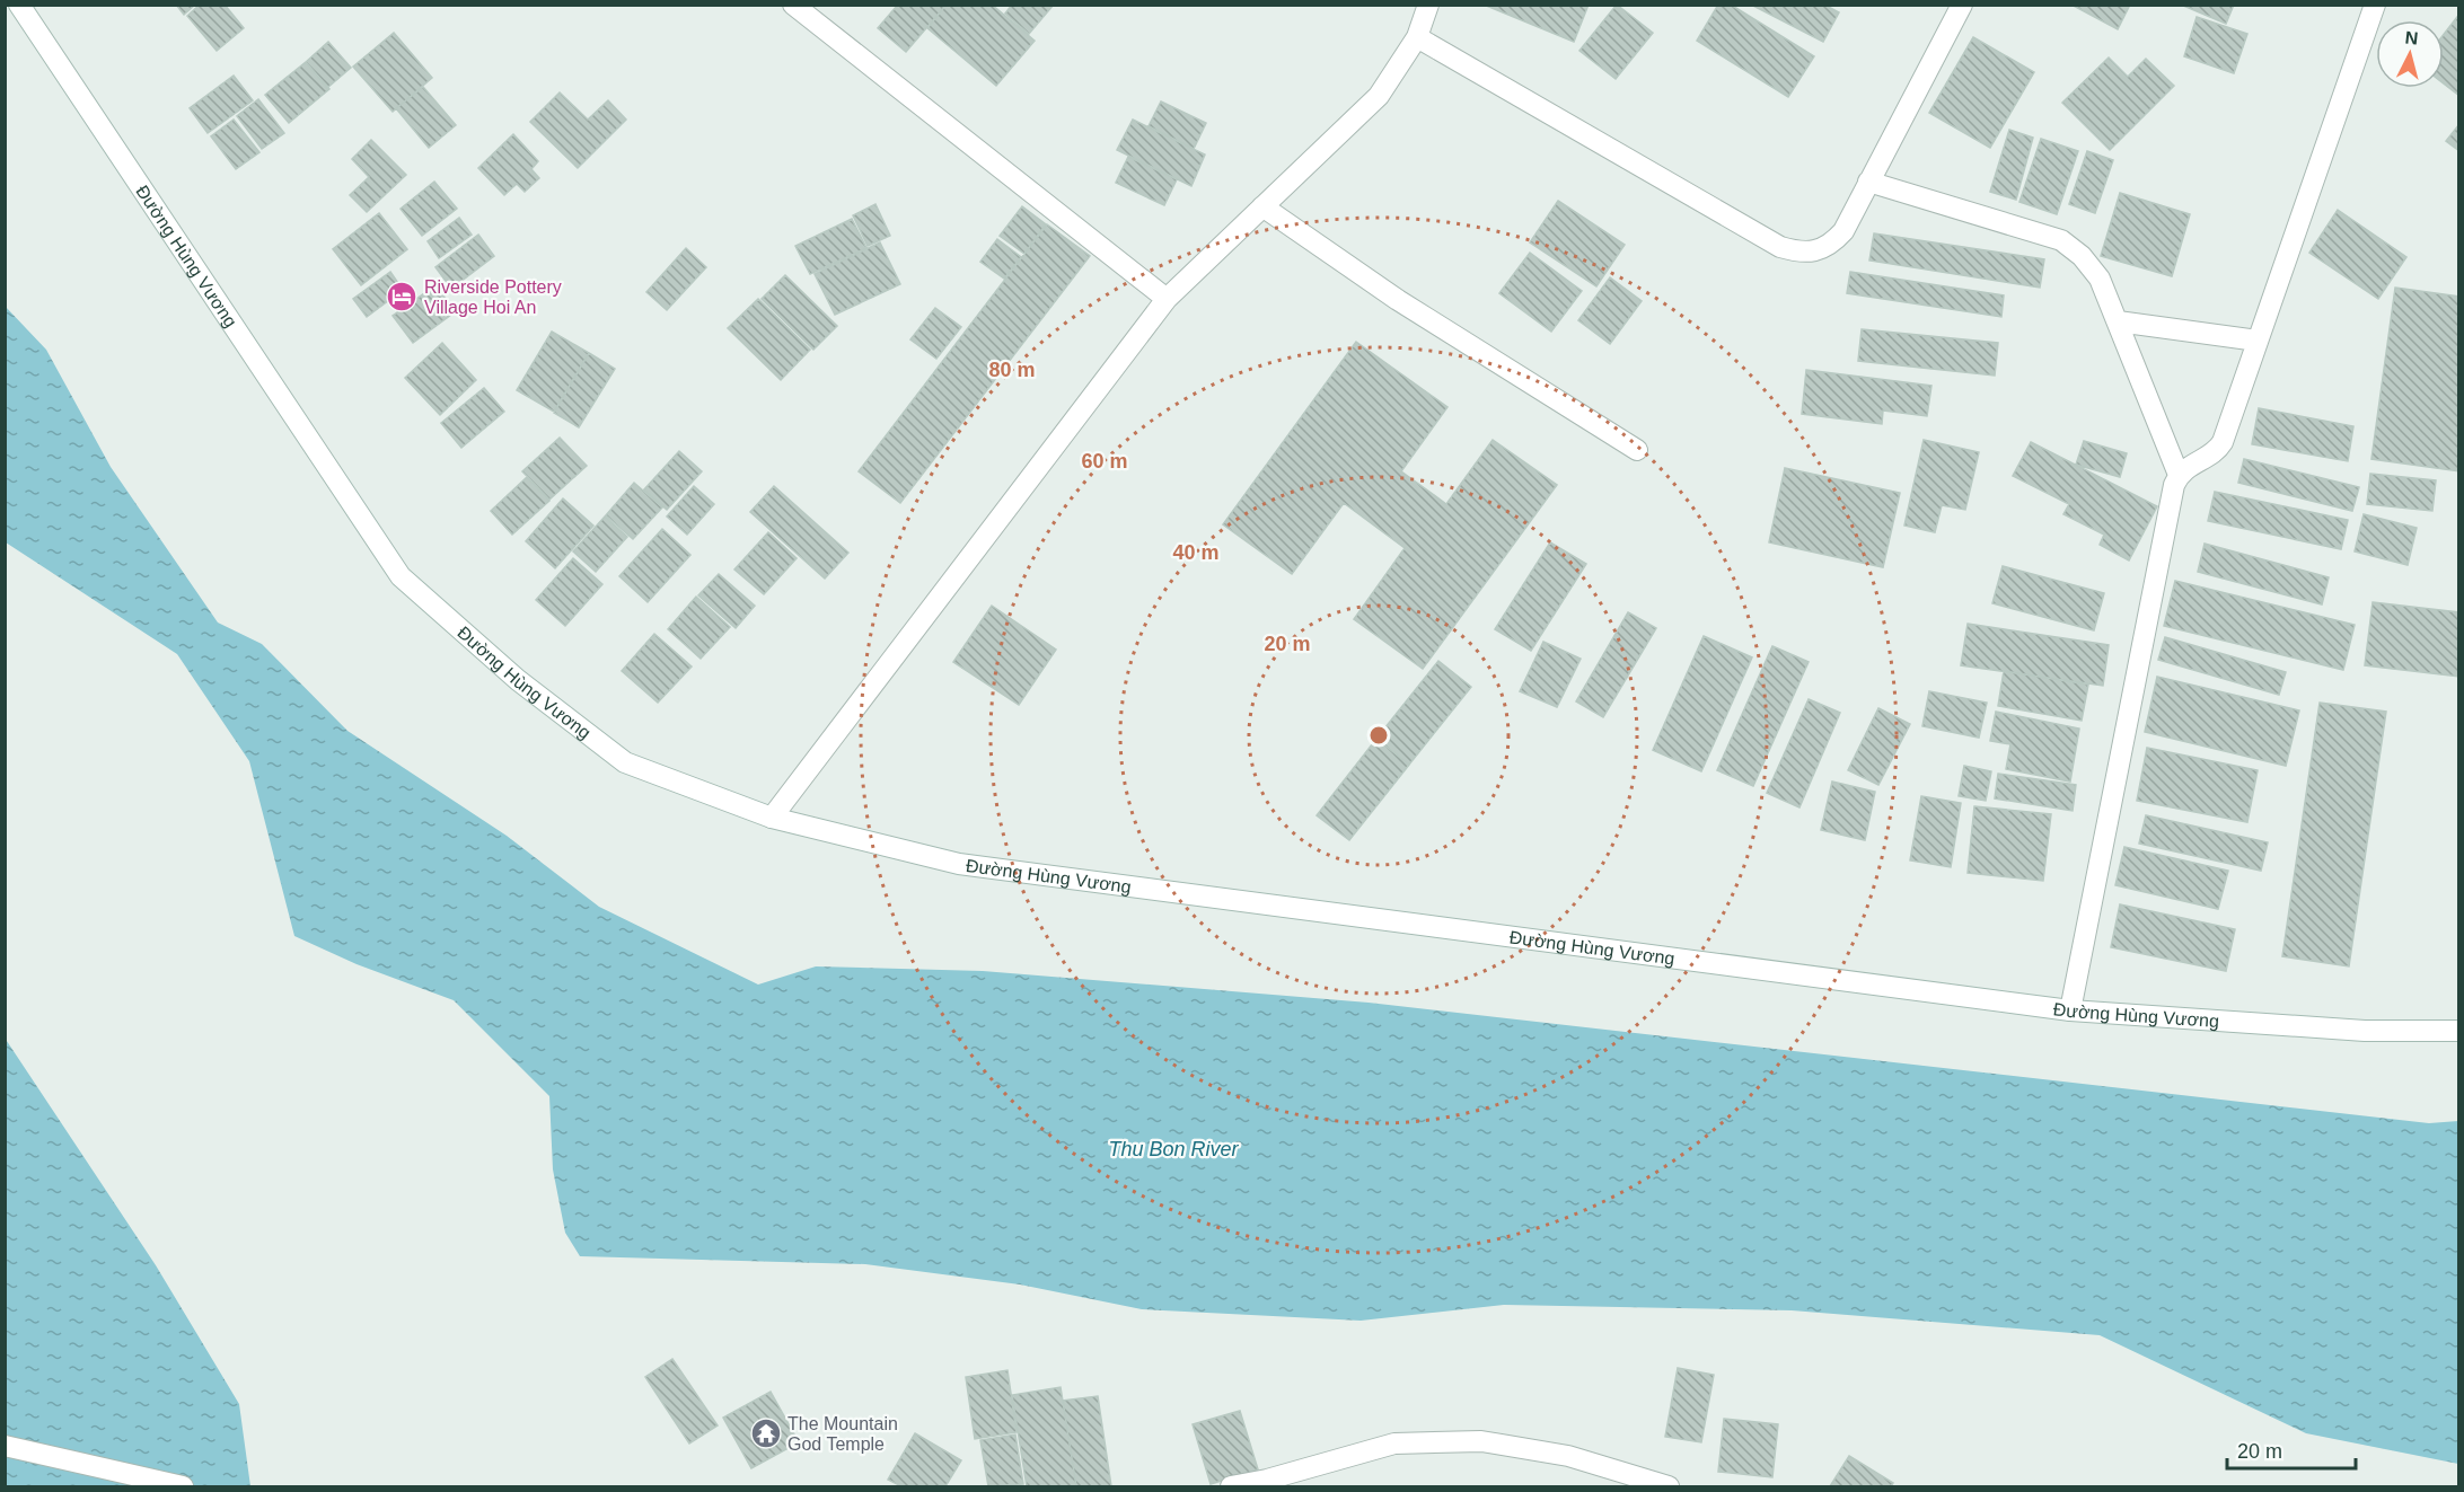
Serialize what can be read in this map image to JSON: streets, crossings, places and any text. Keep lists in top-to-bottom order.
{
  "streets": {
    "street": ["Đường Hùng Vương"]
  },
  "water": ["Thu Bon River"],
  "places": {
    "hotel": ["Riverside Pottery Village Hoi An"],
    "temple": ["The Mountain God Temple"]
  },
  "scale_bar": "20 m",
  "north": "top",
  "rings": [
    "80 m",
    "60 m",
    "40 m",
    "20 m"
  ]
}
